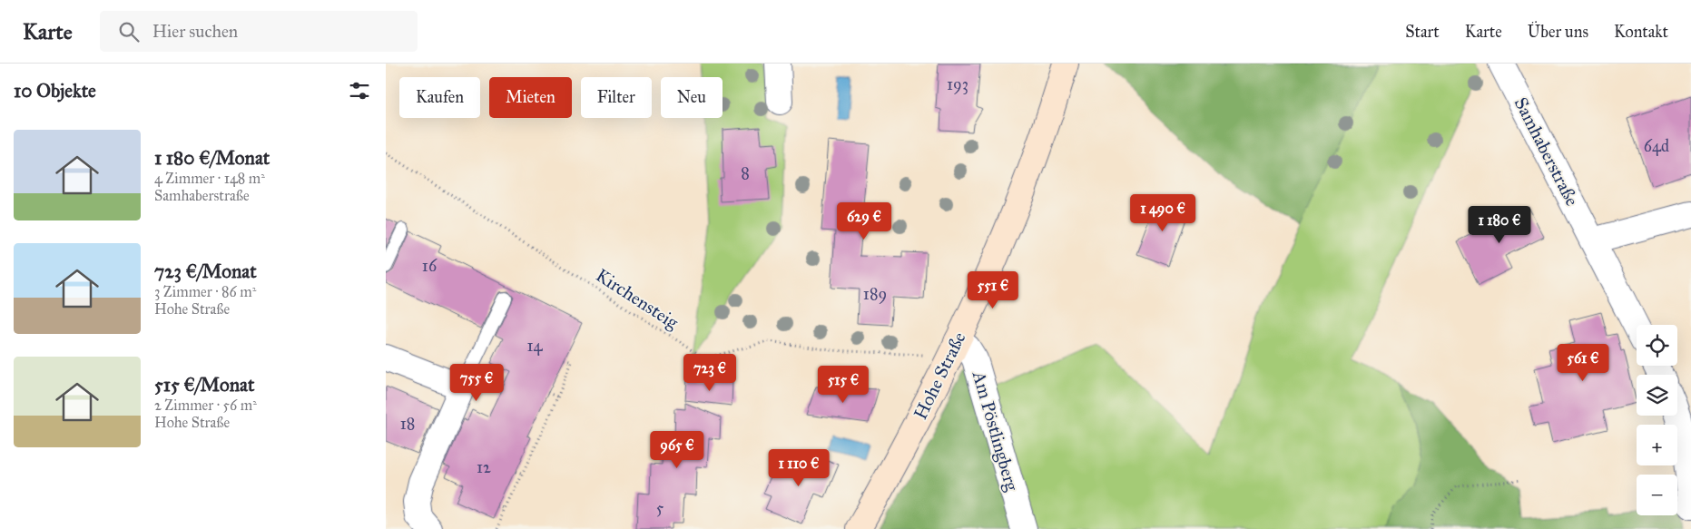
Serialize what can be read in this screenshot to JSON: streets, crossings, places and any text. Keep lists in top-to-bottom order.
{
  "streets": {
    "main road": ["Hohe Straße"],
    "street": ["Samhaberstraße", "Am Pöstlingberg"],
    "path": ["Kirchensteig"]
  },
  "crossings": [
    ["Hohe Straße", "Am Pöstlingberg"]
  ],
  "house_numbers": [
    "193",
    "64d",
    "8",
    "16",
    "189",
    "14",
    "18",
    "12",
    "5"
  ],
  "page": {
    "header": "Karte",
    "search": "Hier suchen",
    "nav": [
      "Start",
      "Karte",
      "Über uns",
      "Kontakt"
    ],
    "heading": "10 Objekte",
    "chip": [
      "Kaufen",
      "Mieten",
      "Filter",
      "Neu"
    ],
    "list": [
      {
        "name": "1 180 €/Monat",
        "note": "4 Zimmer · 148 m² · Samhaberstraße"
      },
      {
        "name": "723 €/Monat",
        "note": "3 Zimmer · 86 m² · Hohe Straße"
      },
      {
        "name": "515 €/Monat",
        "note": "2 Zimmer · 56 m² · Hohe Straße"
      }
    ],
    "price": [
      "1 490 €",
      "629 €",
      "1 180 €",
      "551 €",
      "561 €",
      "723 €",
      "755 €",
      "515 €",
      "965 €",
      "1 110 €"
    ],
    "map_buttons": ["+", "−"]
  }
}
